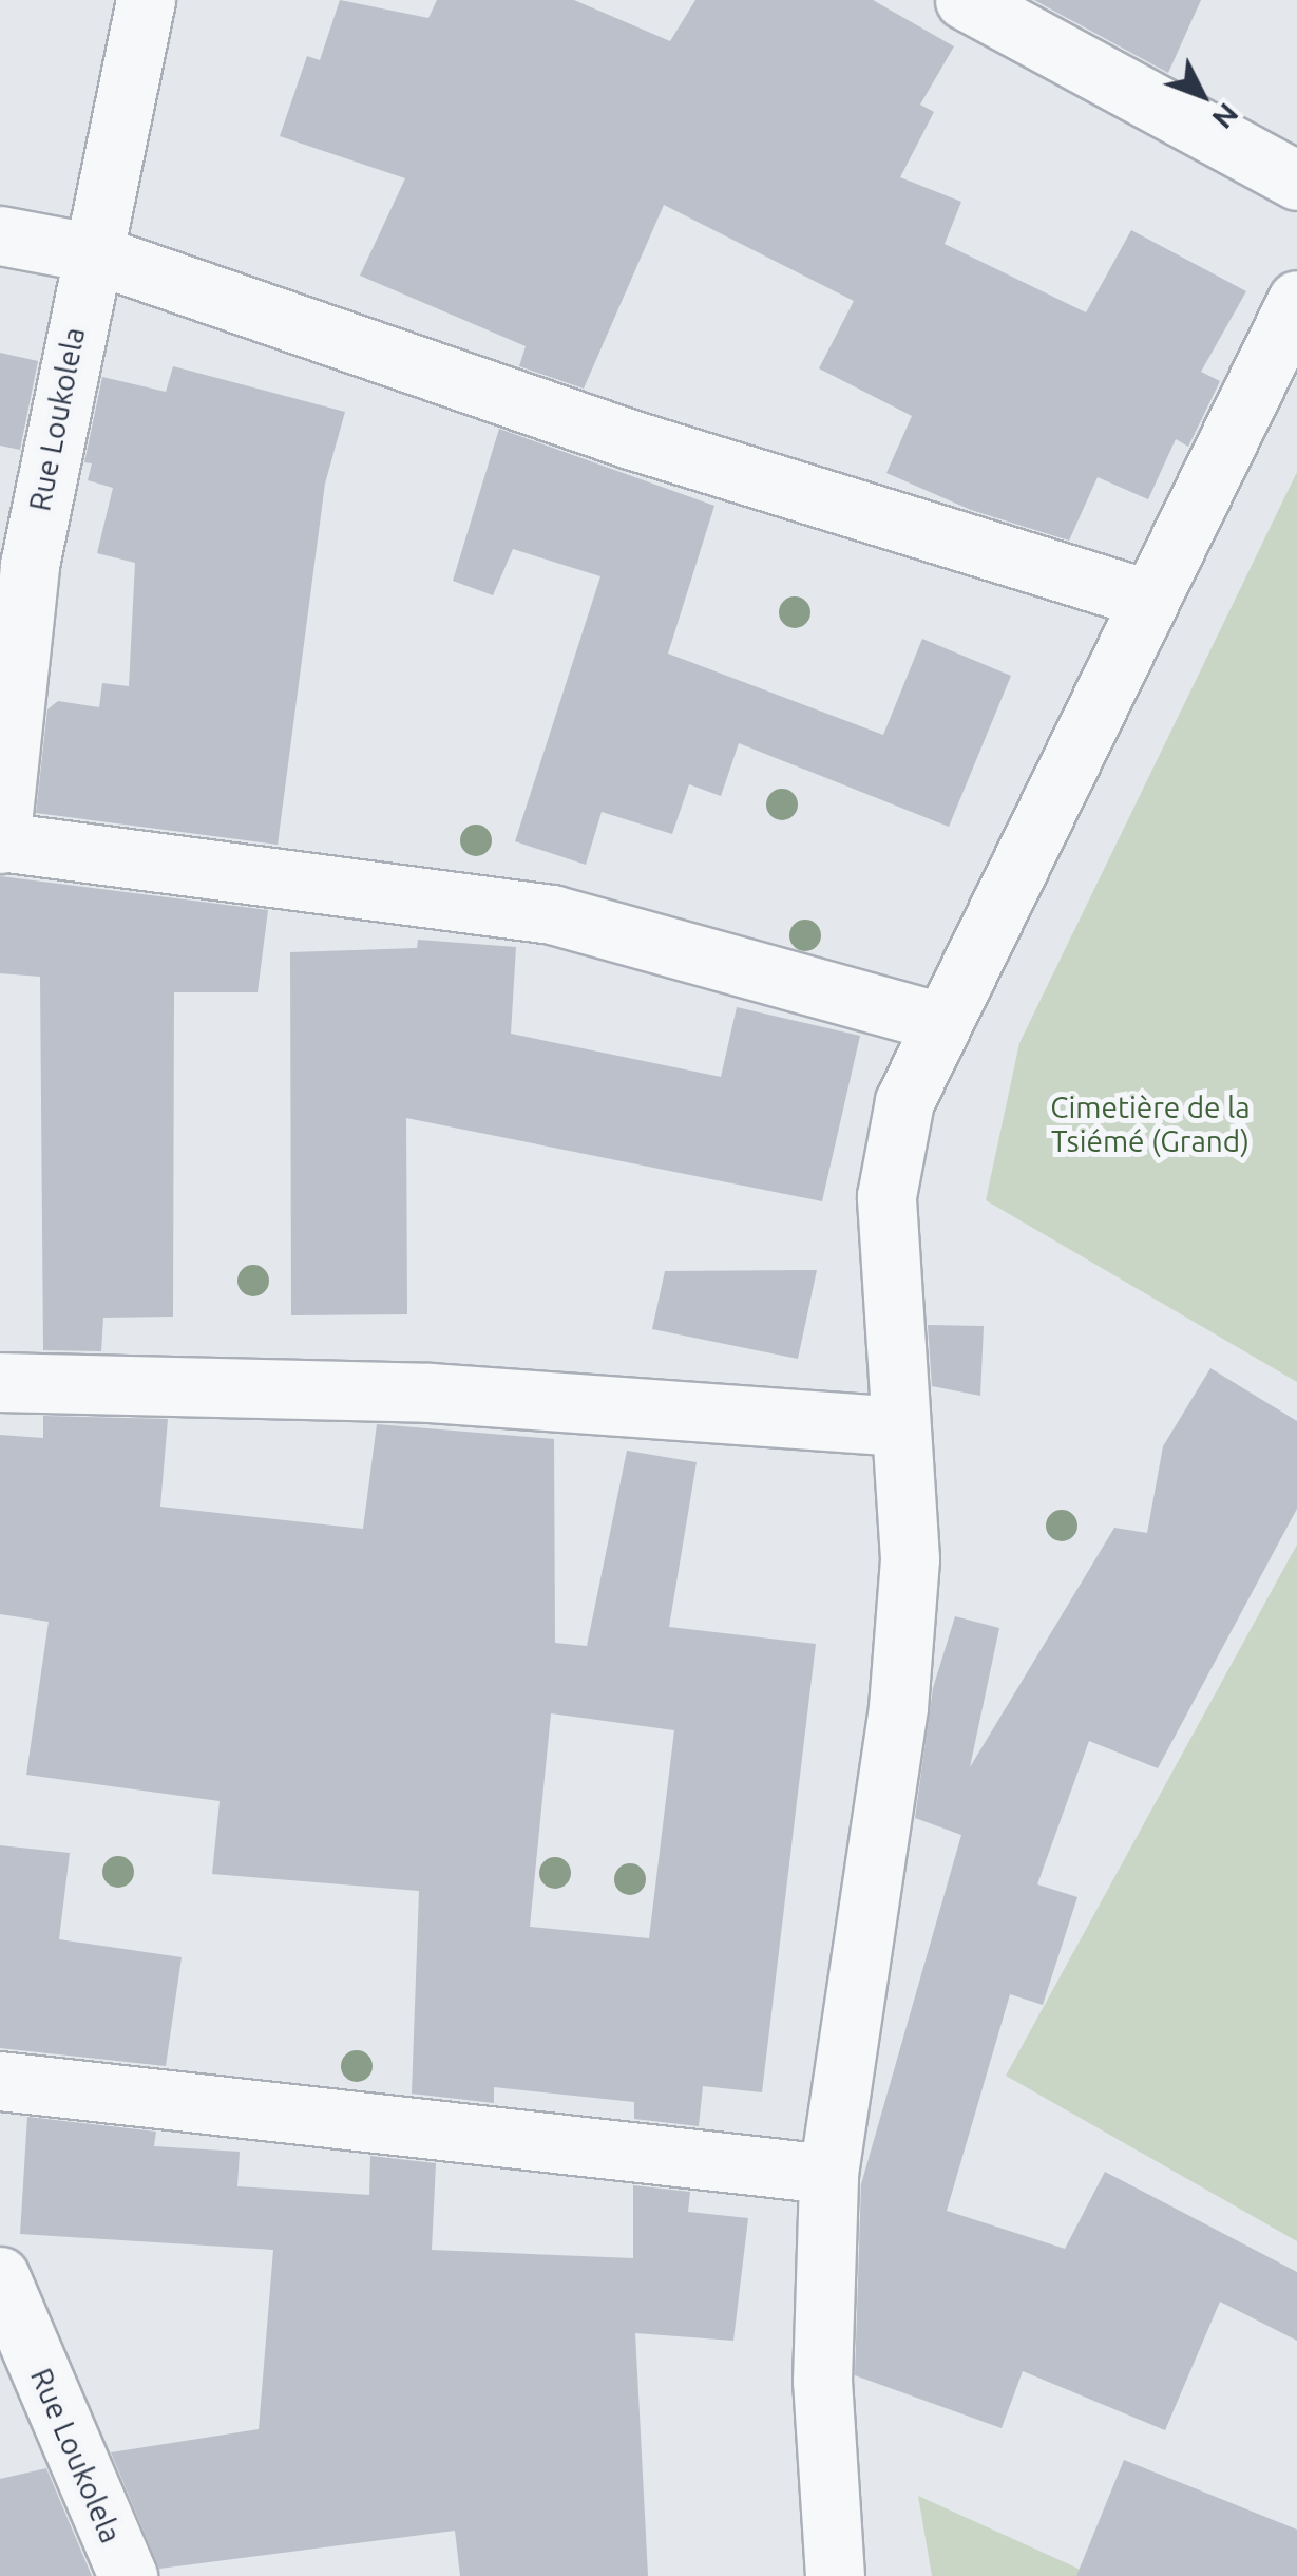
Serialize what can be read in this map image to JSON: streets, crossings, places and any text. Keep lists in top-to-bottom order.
{
  "streets": {
    "street": ["Rue Loukolela"]
  },
  "parks": ["Cimetière de la Tsiémé (Grand)"],
  "north": "bottom right"
}
